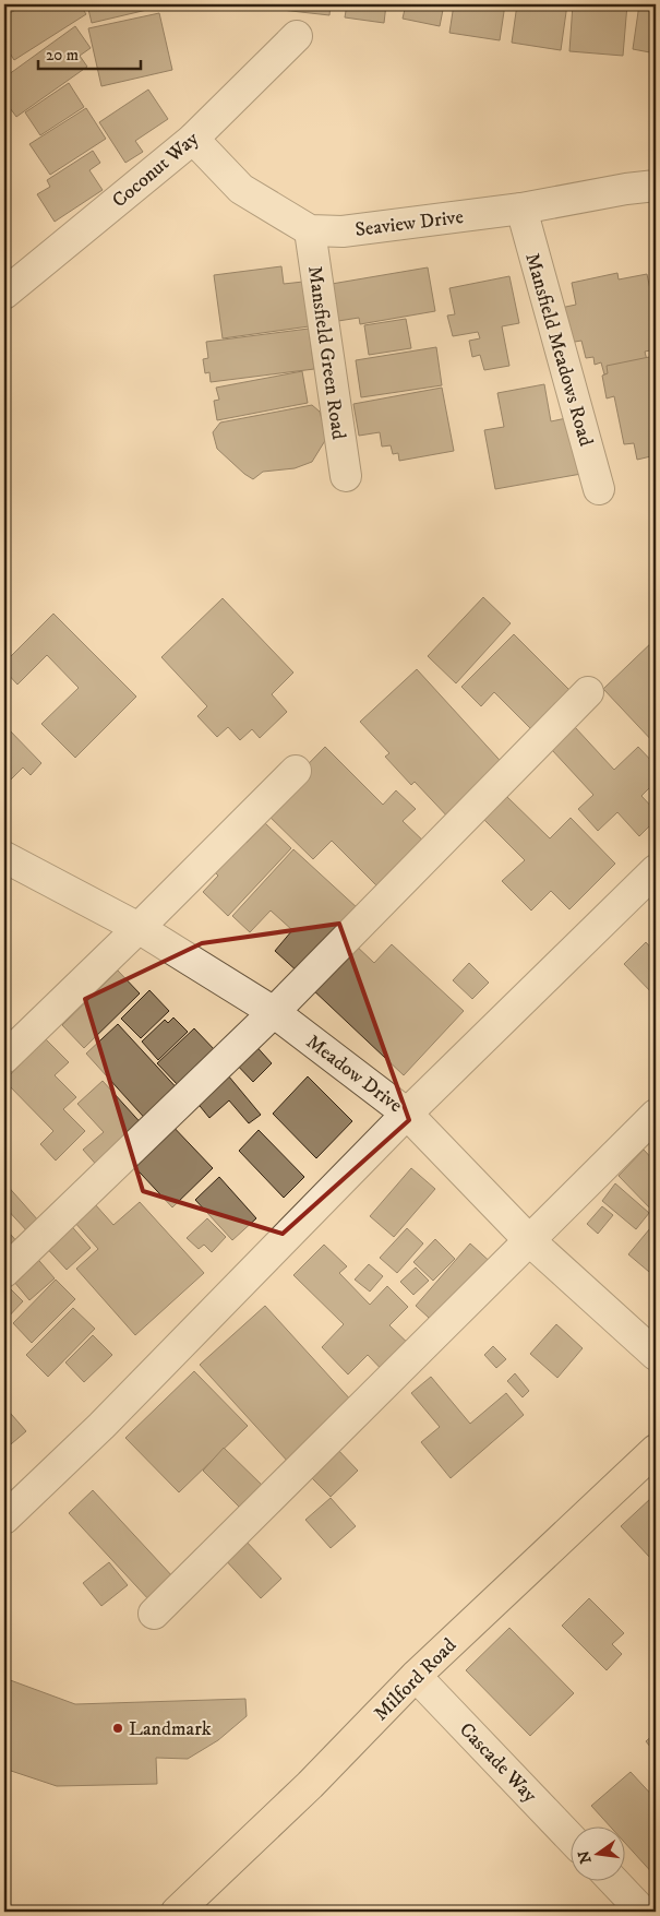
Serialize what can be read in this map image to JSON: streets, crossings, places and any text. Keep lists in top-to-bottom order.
{
  "streets": {
    "main road": ["Milford Road"],
    "street": [
      "Coconut Way",
      "Seaview Drive",
      "Mansfield Meadows Road",
      "Mansfield Green Road",
      "Meadow Drive",
      "Cascade Way"
    ]
  },
  "crossings": [
    ["Coconut Way", "Seaview Drive"],
    ["Seaview Drive", "Mansfield Meadows Road"],
    ["Seaview Drive", "Mansfield Green Road"],
    ["Milford Road", "Cascade Way"]
  ],
  "places": ["Landmark"],
  "scale_bar": "20 m",
  "north": "left"
}
